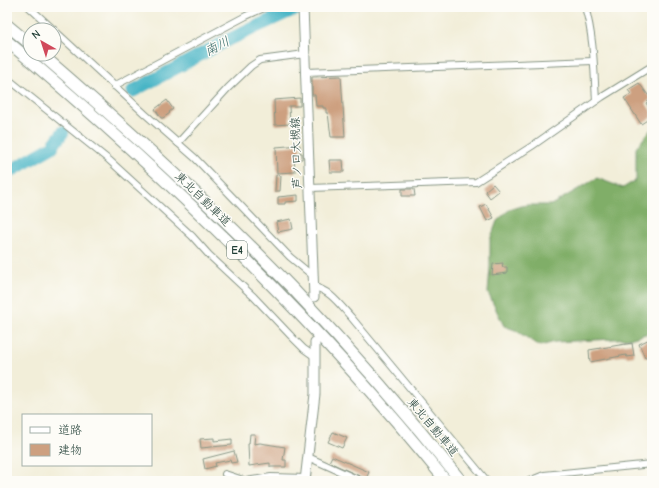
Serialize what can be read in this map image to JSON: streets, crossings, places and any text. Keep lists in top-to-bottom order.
{
  "streets": {
    "highway": ["東北自動車道", "E4"],
    "main road": ["芦ノ口大槻線"]
  },
  "water": ["南川"],
  "legend": ["道路", "建物"],
  "north": "top left"
}
